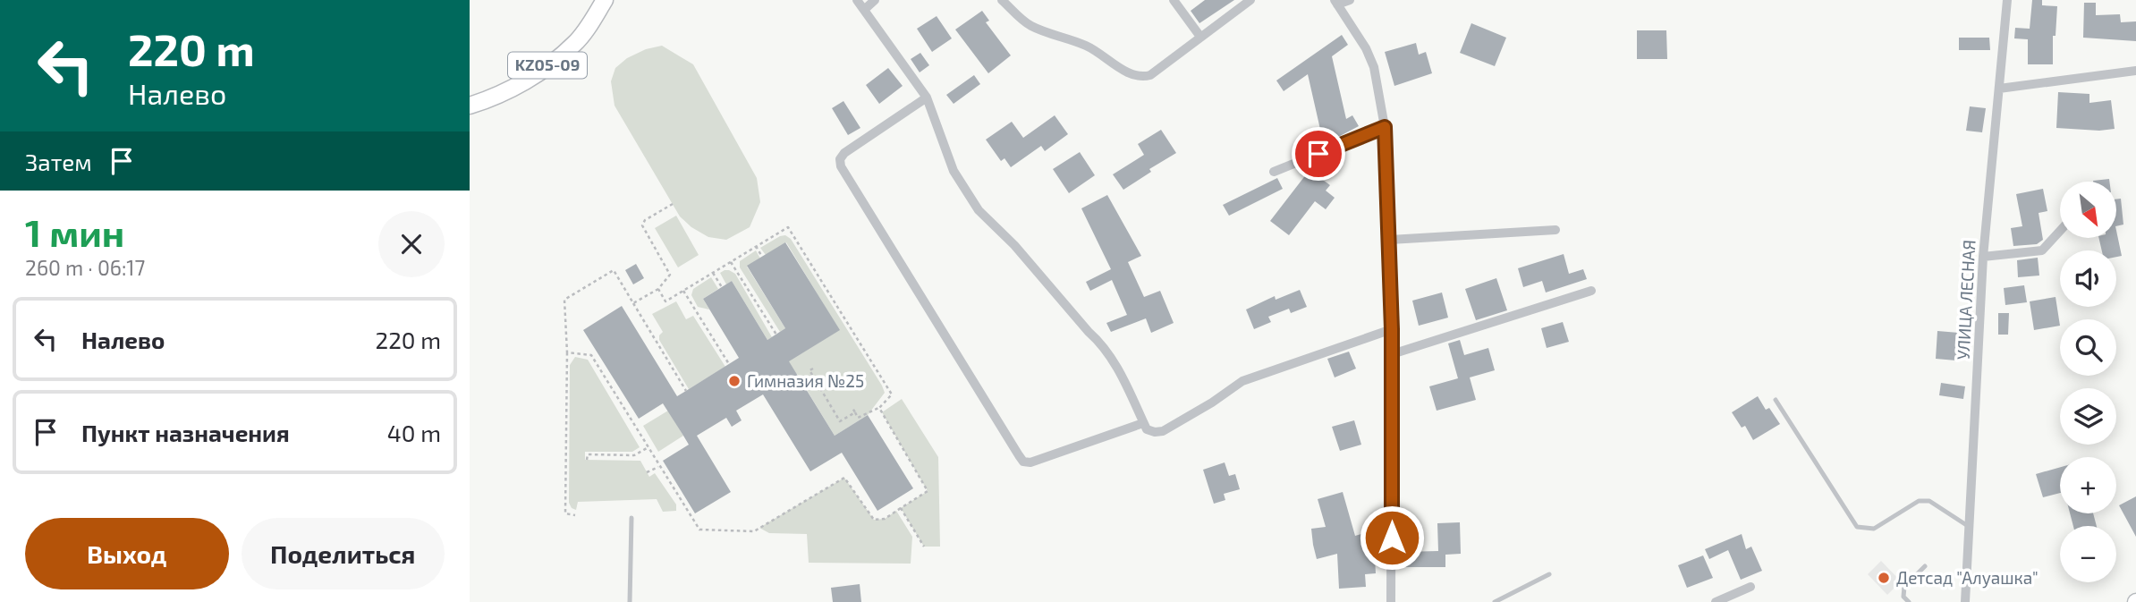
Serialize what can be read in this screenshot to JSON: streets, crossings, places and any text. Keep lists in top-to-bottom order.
{
  "streets": {
    "main road": ["KZ05-09"],
    "street": ["УЛИЦА ЛЕСНАЯ"]
  },
  "places": ["Гимназия №25", "Детсад \"Алуашка\""],
  "north": "bottom right",
  "page": {
    "turn": ["220 m", "Налево"],
    "then": "Затем",
    "map_buttons": ["+", "−"],
    "heading": ["1 мин", "260 m · 06:17"],
    "list": [
      {
        "name": "Налево",
        "value": "220 m"
      },
      {
        "name": "Пункт назначения",
        "value": "40 m"
      }
    ],
    "buttons": ["Выход", "Поделиться"]
  }
}
